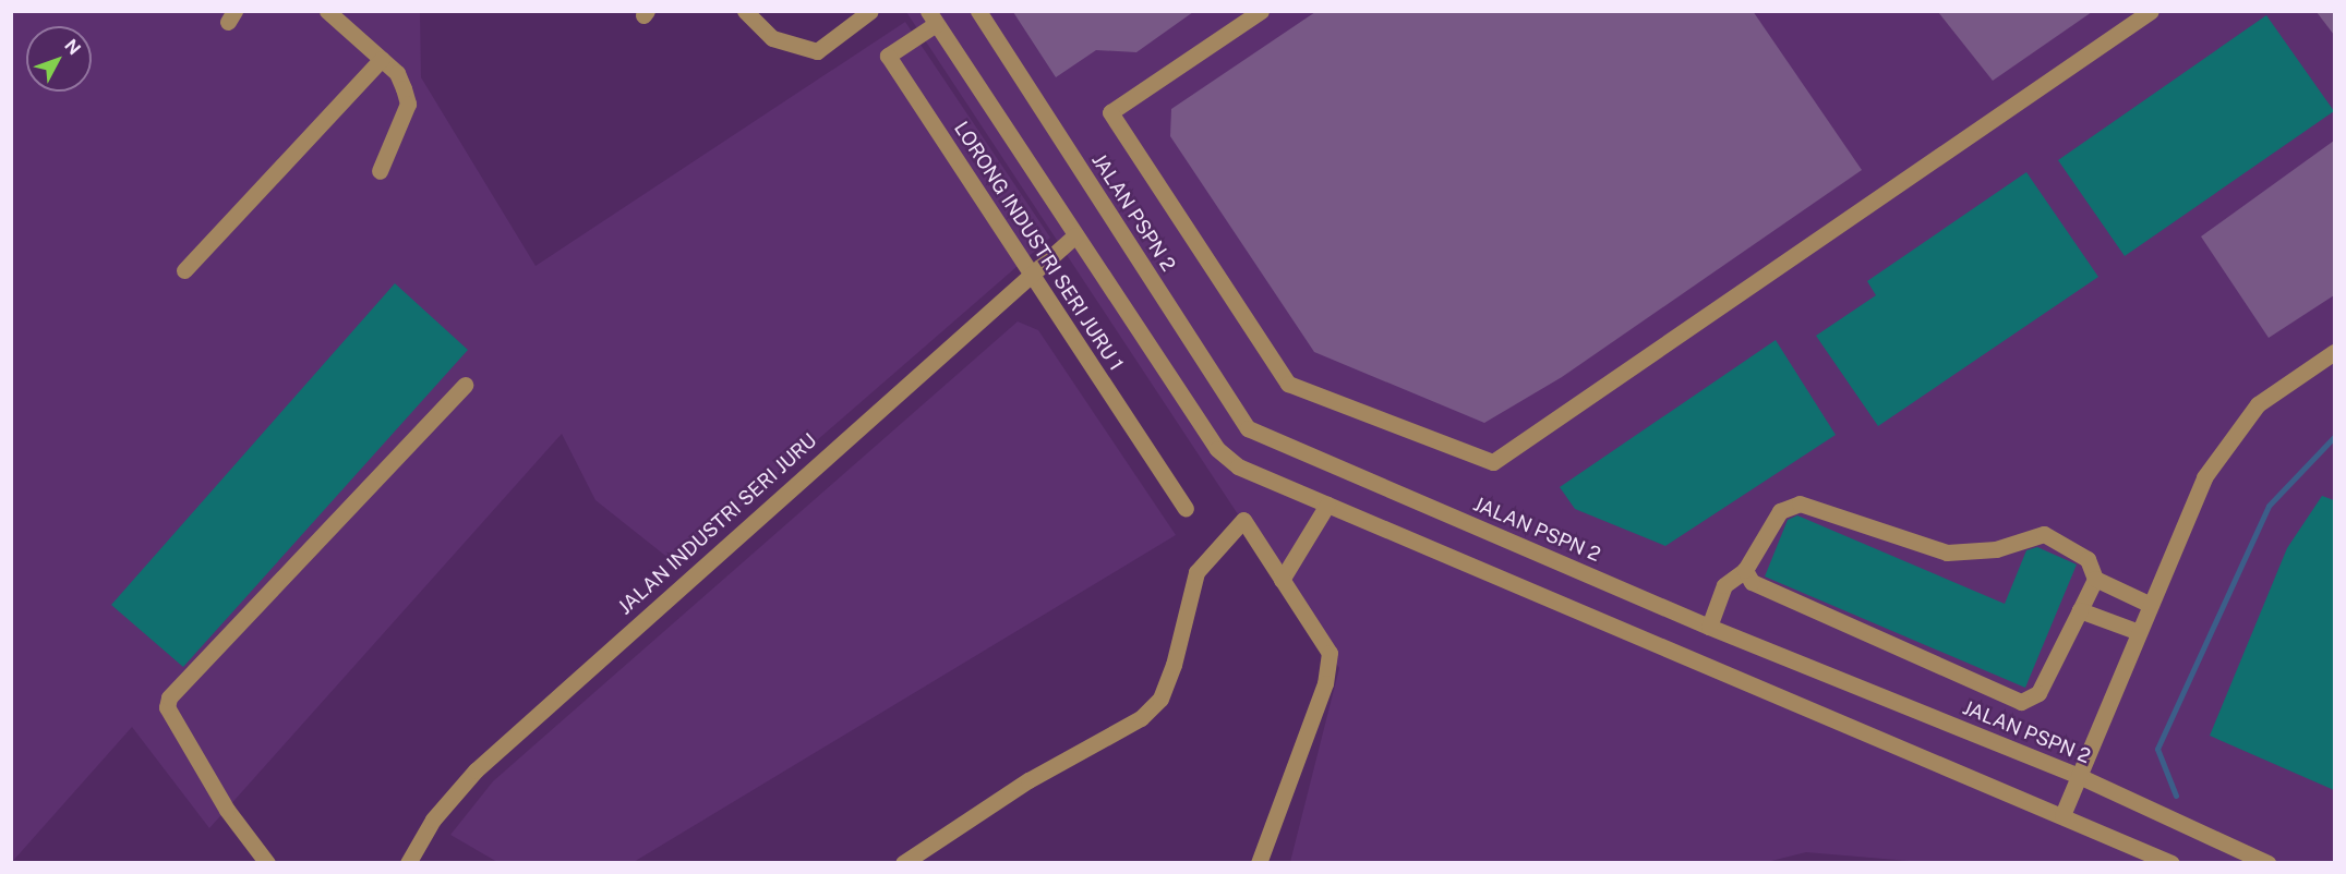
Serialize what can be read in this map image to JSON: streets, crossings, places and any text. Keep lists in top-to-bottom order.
{
  "streets": {
    "street": ["JALAN PSPN 2", "LORONG INDUSTRI SERI JURU 1", "JALAN INDUSTRI SERI JURU"]
  },
  "crossings": [
    ["LORONG INDUSTRI SERI JURU 1", "JALAN INDUSTRI SERI JURU"]
  ],
  "north": "top right"
}
